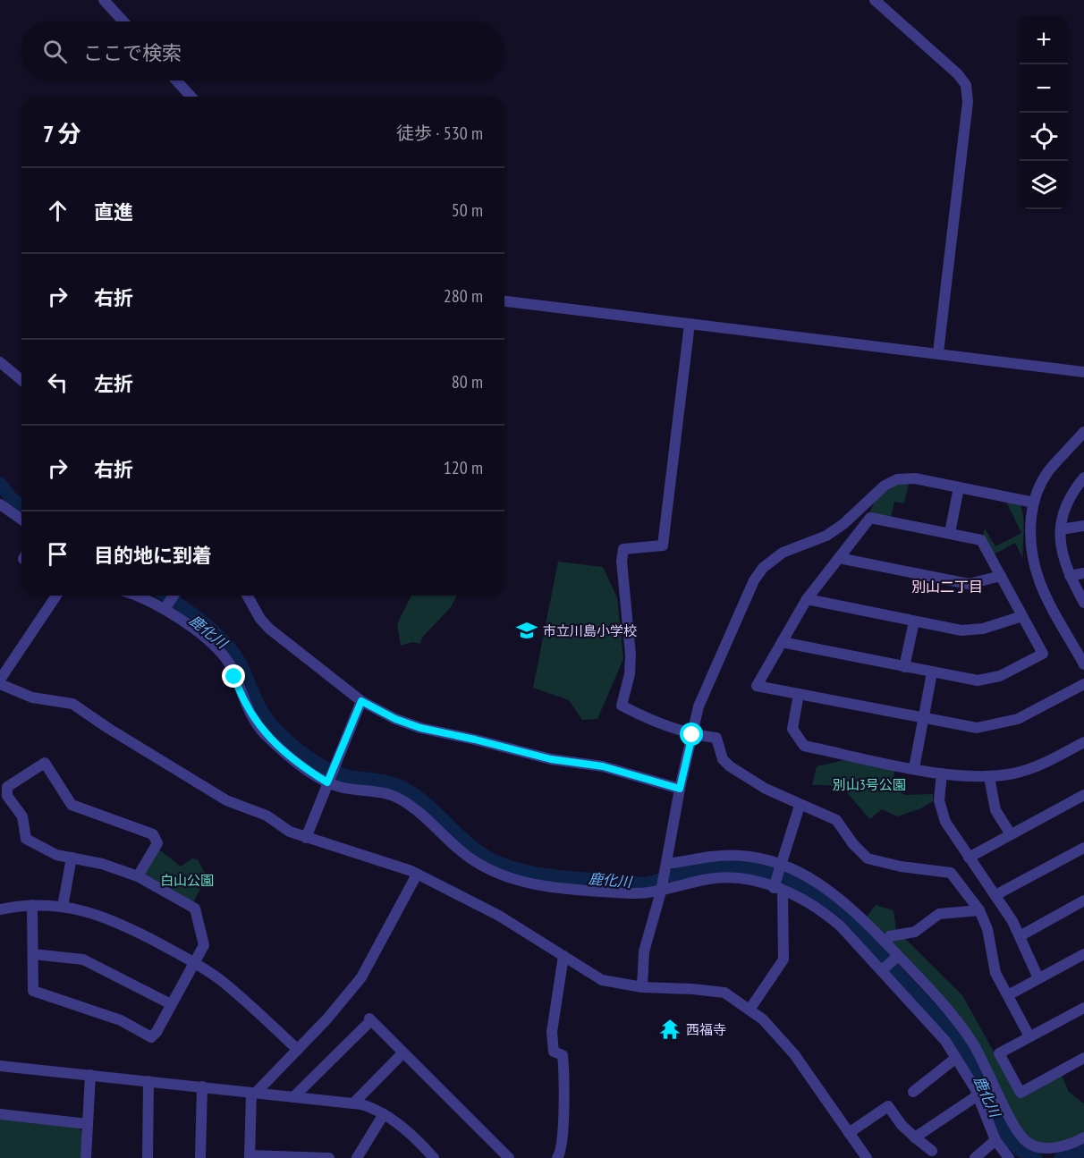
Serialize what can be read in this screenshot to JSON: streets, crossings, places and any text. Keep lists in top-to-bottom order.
{
  "districts": ["別山二丁目"],
  "water": ["鹿化川"],
  "parks": ["別山3号公園", "白山公園"],
  "places": {
    "school or university": ["市立川島小学校"],
    "temple": ["西福寺"]
  },
  "page": {
    "map_buttons": ["+", "−"],
    "search": "ここで検索",
    "heading": ["7 分", "徒歩 · 530 m"],
    "list": [
      ["直進", "50 m"],
      ["右折", "280 m"],
      ["左折", "80 m"],
      ["右折", "120 m"],
      "目的地に到着"
    ]
  }
}
